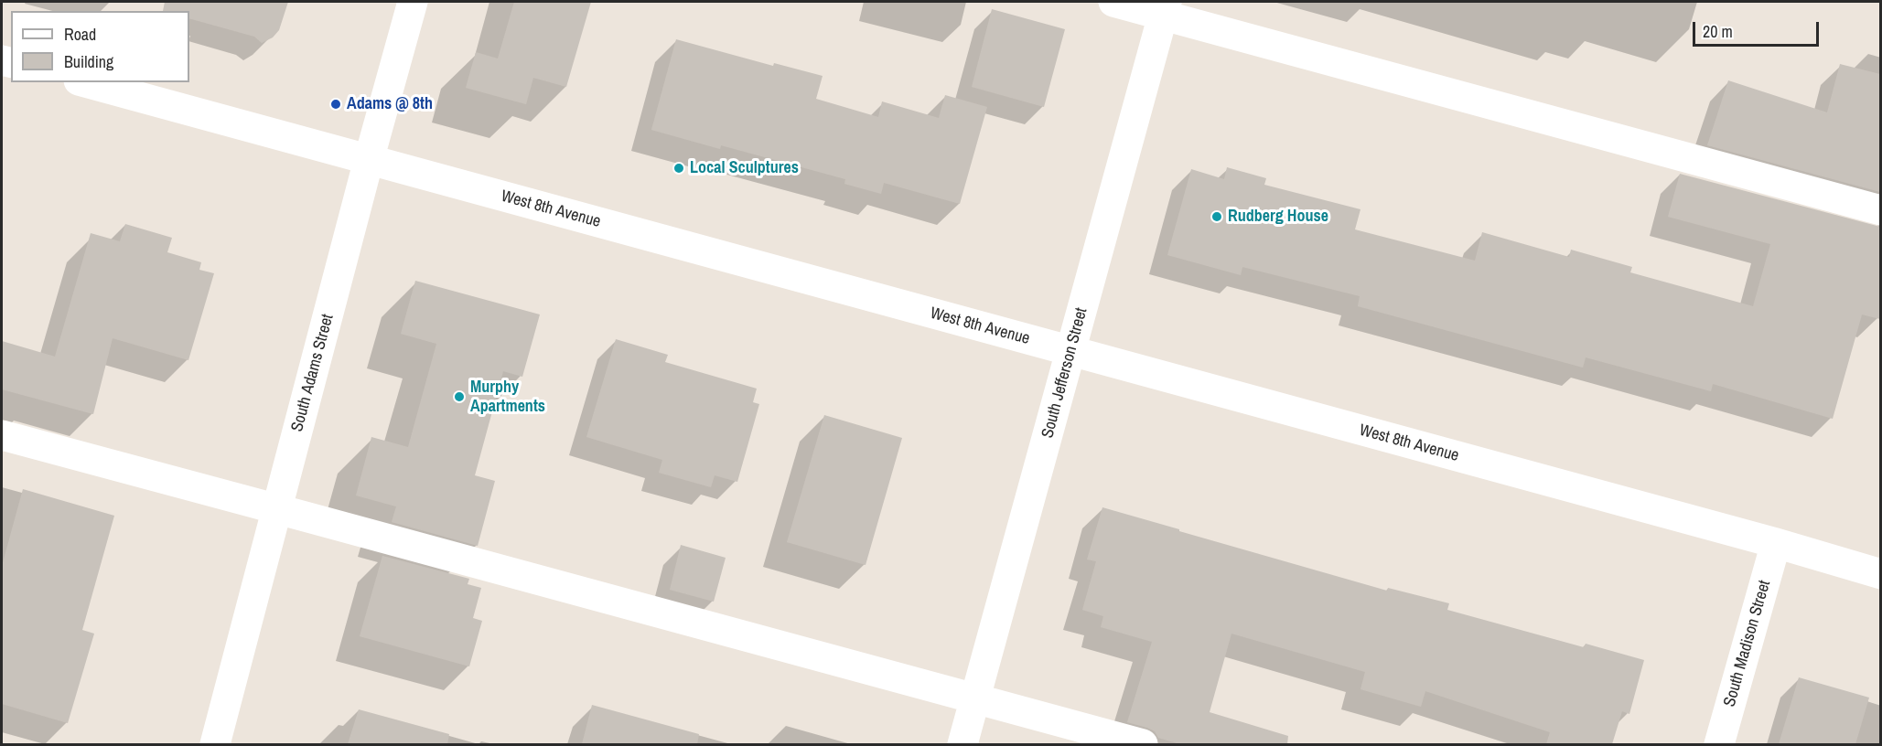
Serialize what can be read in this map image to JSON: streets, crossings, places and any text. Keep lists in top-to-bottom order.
{
  "streets": {
    "street": [
      "West 8th Avenue",
      "South Adams Street",
      "South Jefferson Street",
      "South Madison Street"
    ]
  },
  "crossings": [
    ["West 8th Avenue", "South Adams Street"],
    ["West 8th Avenue", "South Jefferson Street"],
    ["West 8th Avenue", "South Madison Street"]
  ],
  "places": [
    "Adams @ 8th",
    "Local Sculptures",
    "Rudberg House",
    "Murphy Apartments"
  ],
  "legend": ["Road", "Building"],
  "scale_bar": "20 m"
}
